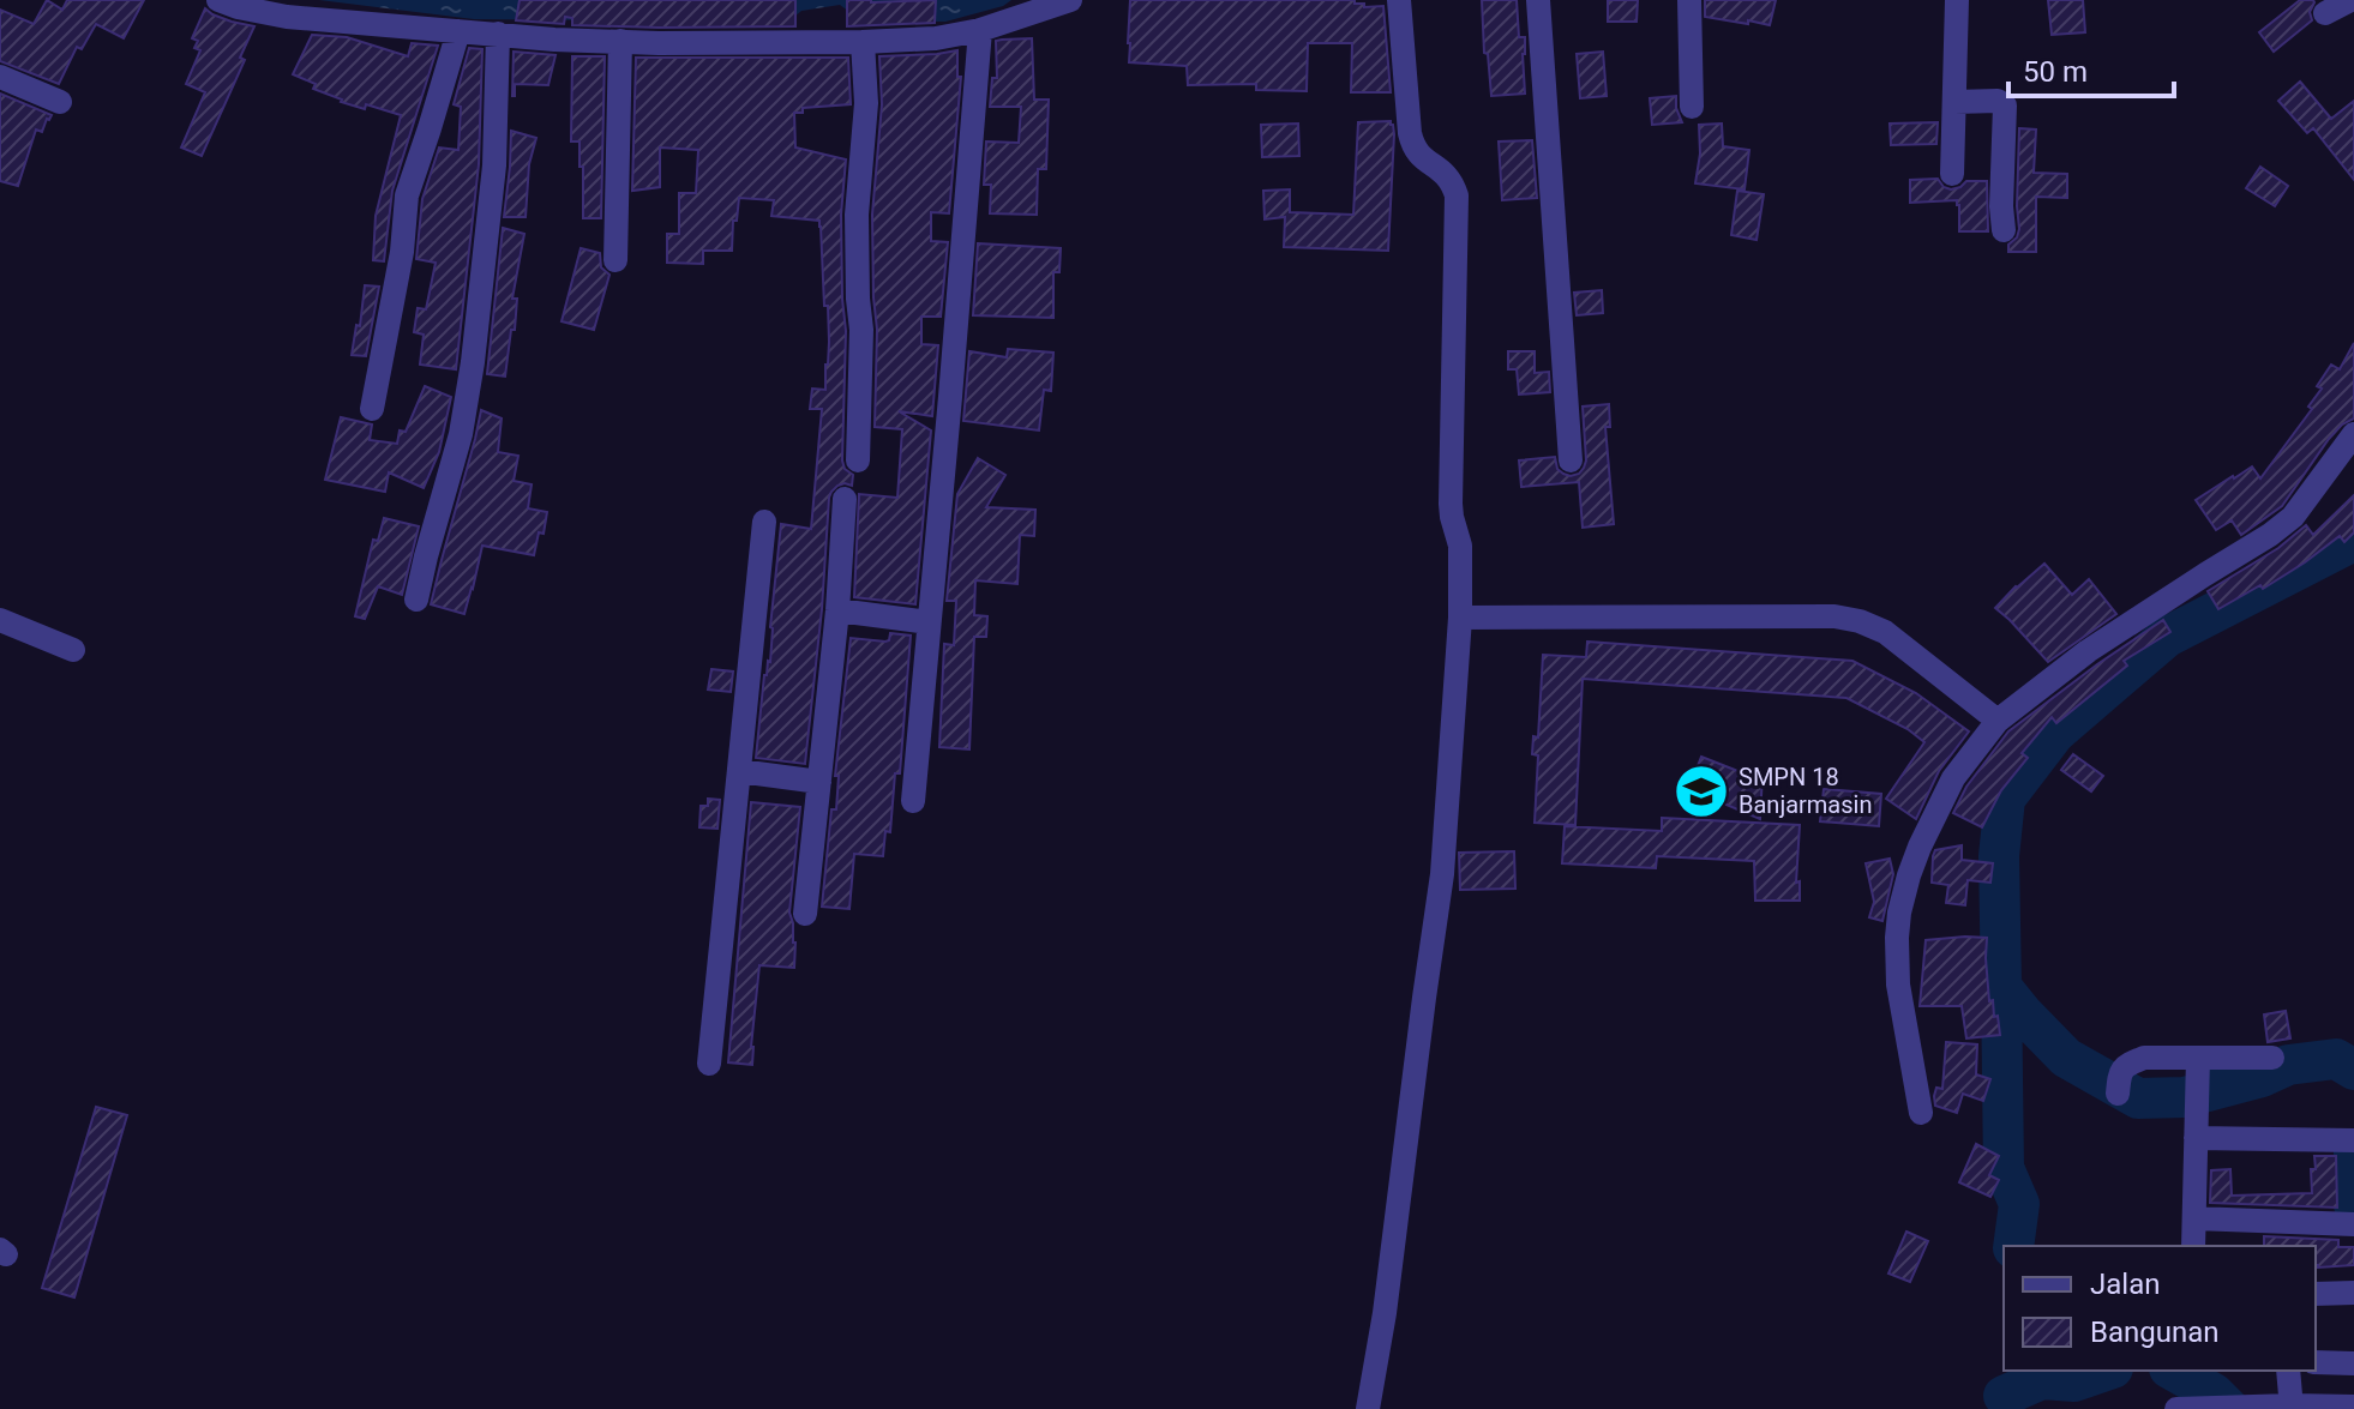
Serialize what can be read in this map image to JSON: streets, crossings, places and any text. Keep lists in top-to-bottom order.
{
  "places": {
    "school or university": ["SMPN 18 Banjarmasin"]
  },
  "legend": ["Jalan", "Bangunan"],
  "scale_bar": "50 m"
}
